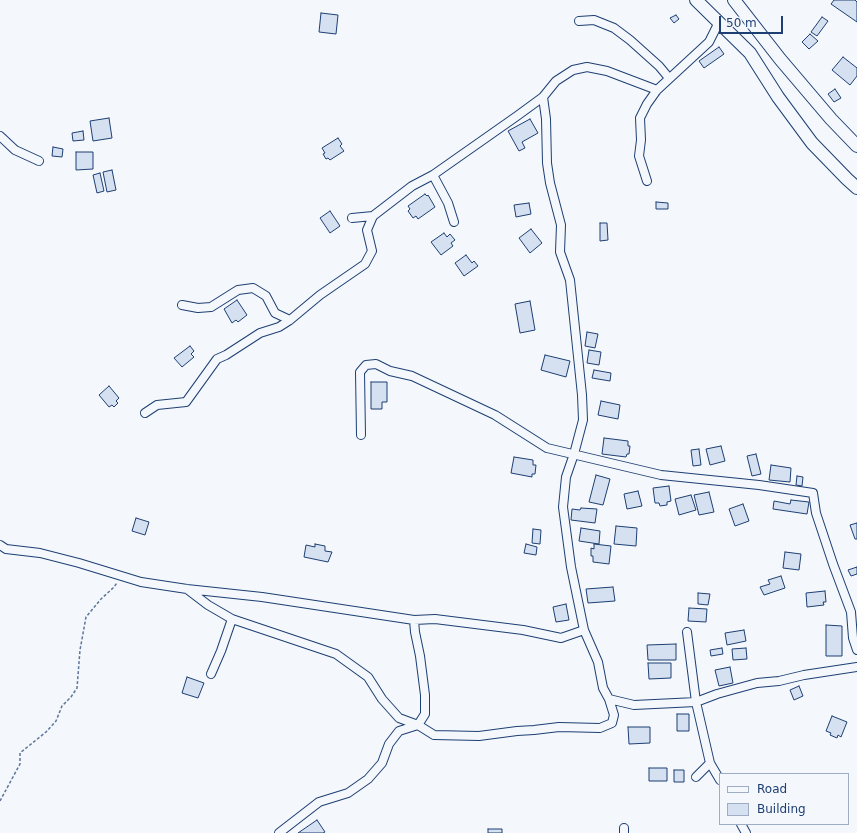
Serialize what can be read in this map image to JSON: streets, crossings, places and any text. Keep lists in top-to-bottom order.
{
  "legend": ["Road", "Building"],
  "scale_bar": "50 m"
}
